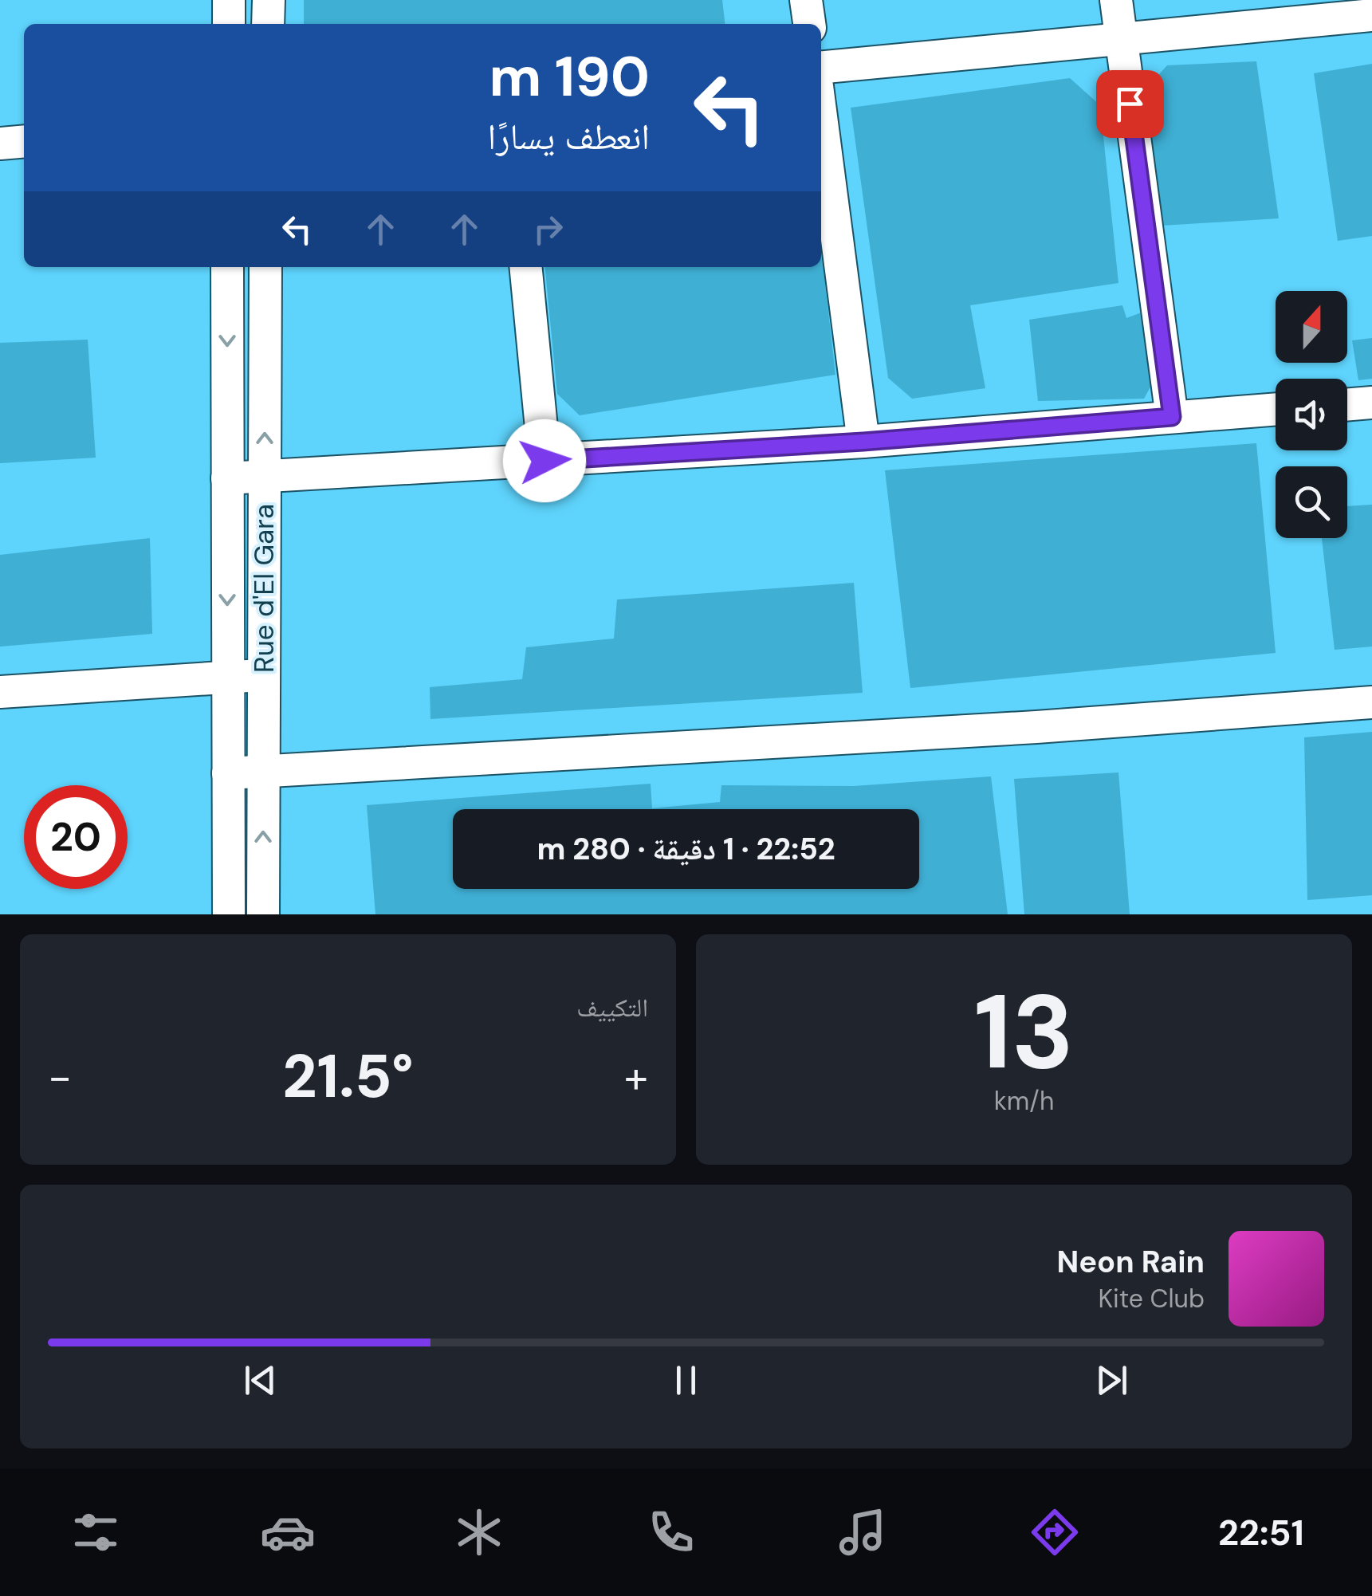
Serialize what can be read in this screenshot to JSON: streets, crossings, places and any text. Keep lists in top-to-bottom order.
{
  "streets": {
    "street": ["Rue d'El Gara"]
  },
  "north": "top",
  "page": {
    "turn": ["190 m", "انعطف يسارًا"],
    "limit": "20",
    "trip": "22:52 · 1 دقيقة · 280 m",
    "tile": [
      ["13", "km/h"],
      "التكييف"
    ],
    "heat": ["−", "21.5°", "+"],
    "song": ["Neon Rain", "Kite Club"],
    "tabs": "22:51"
  }
}
